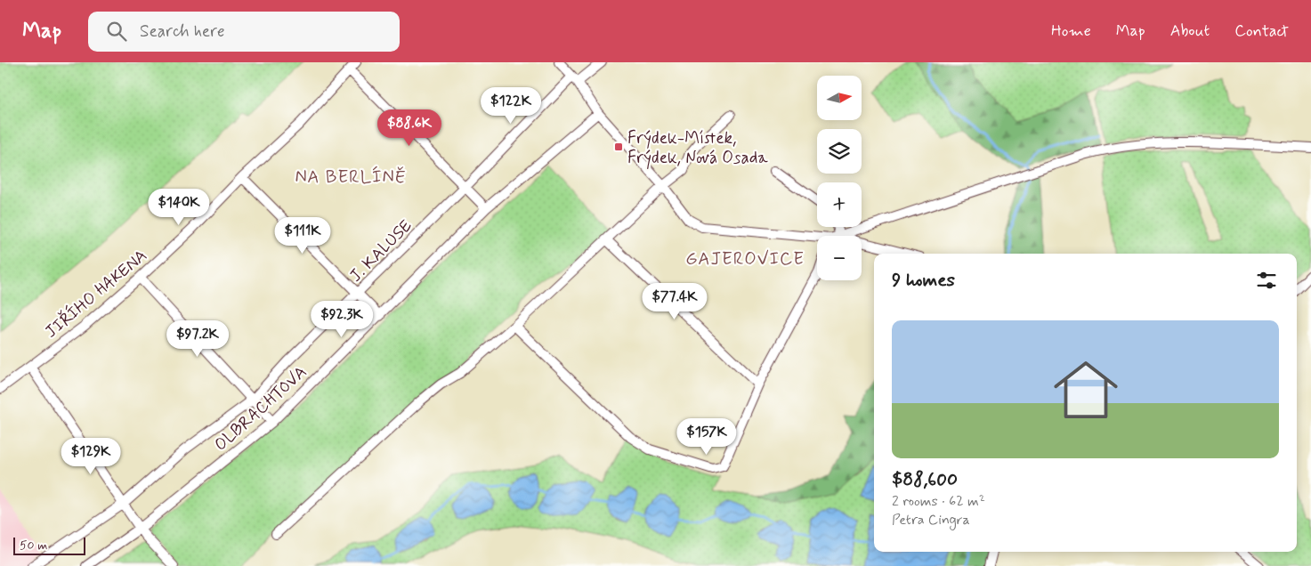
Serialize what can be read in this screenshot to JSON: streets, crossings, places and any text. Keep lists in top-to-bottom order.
{
  "streets": {
    "street": ["J. KALUSE", "JIŘÍHO HAKENA", "OLBRACHTOVA"]
  },
  "districts": ["NA BERLÍNĚ", "GAJEROVICE"],
  "places": {
    "transit": ["Frýdek-Místek, Frýdek, Nová Osada"]
  },
  "scale_bar": "50 m",
  "north": "right",
  "page": {
    "header": "Map",
    "search": "Search here",
    "nav": [
      "Home",
      "Map",
      "About",
      "Contact"
    ],
    "map_buttons": ["+", "−"],
    "price": [
      "$122K",
      "$88.6K",
      "$140K",
      "$111K",
      "$77.4K",
      "$92.3K",
      "$97.2K",
      "$157K",
      "$129K"
    ],
    "heading": "9 homes",
    "list": [
      {
        "name": "$88,600",
        "note": "2 rooms · 62 m² · Petra Cingra"
      }
    ],
    "scale": "50 m"
  }
}
